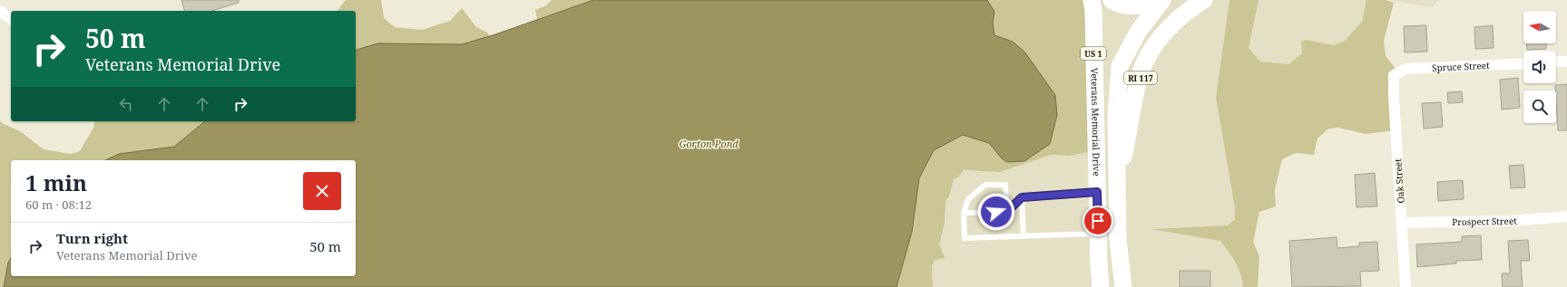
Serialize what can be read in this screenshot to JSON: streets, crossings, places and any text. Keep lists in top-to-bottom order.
{
  "streets": {
    "main road": ["US 1", "RI 117", "Veterans Memorial Drive"],
    "street": ["Spruce Street", "Oak Street", "Prospect Street"]
  },
  "crossings": [
    ["Spruce Street", "Oak Street"],
    ["Oak Street", "Prospect Street"]
  ],
  "water": ["Gorton Pond"],
  "north": "left",
  "page": {
    "turn": ["50 m", "Veterans Memorial Drive"],
    "heading": ["1 min", "60 m · 08:12"],
    "list": [
      {
        "name": "Turn right",
        "note": "Veterans Memorial Drive",
        "value": "50 m"
      }
    ]
  }
}
